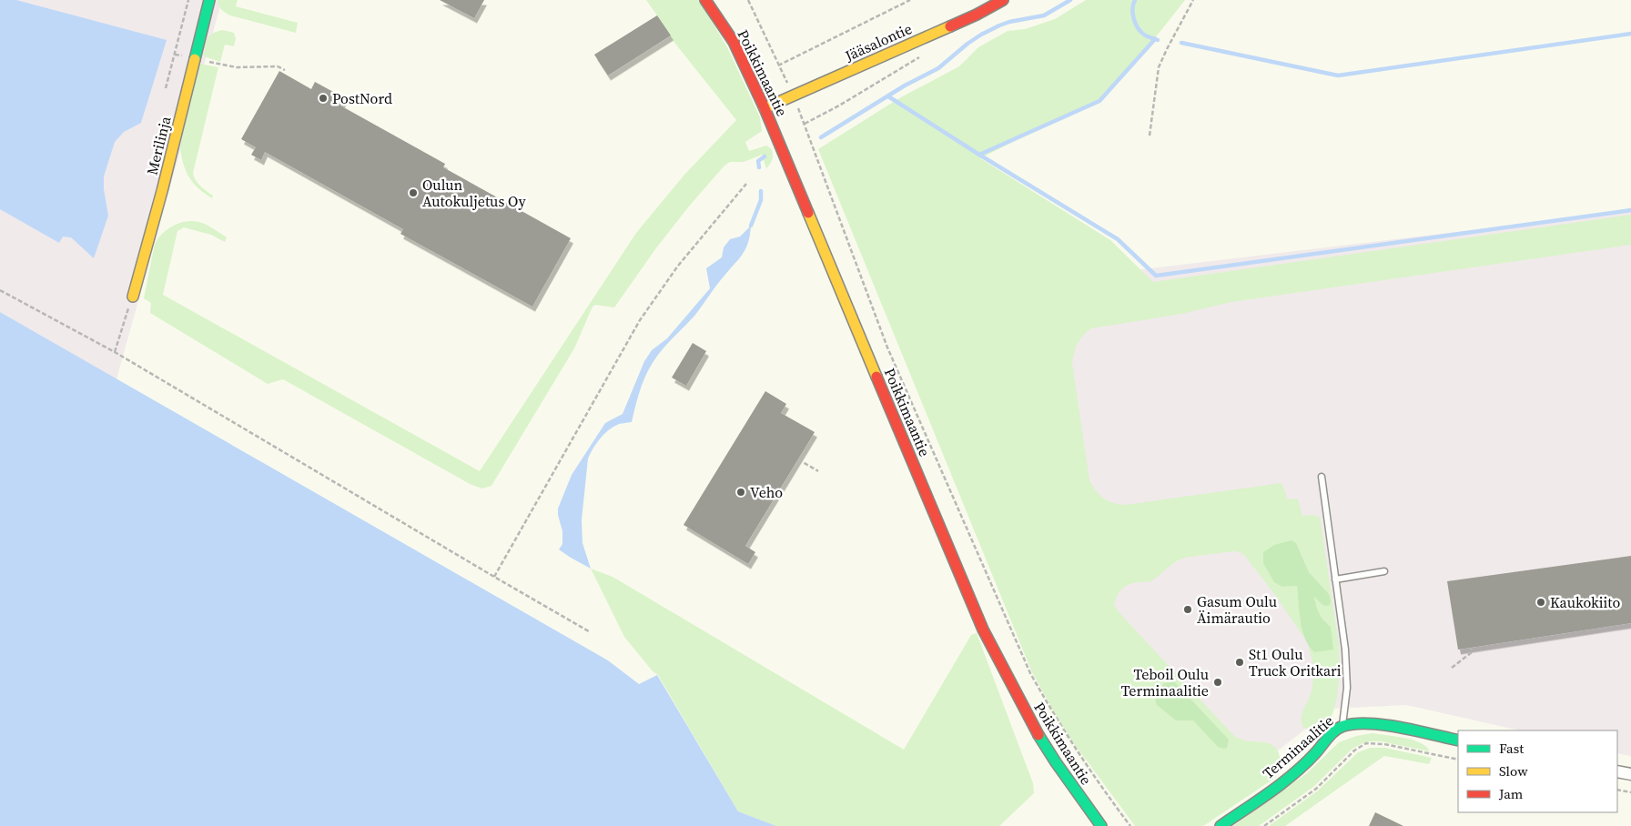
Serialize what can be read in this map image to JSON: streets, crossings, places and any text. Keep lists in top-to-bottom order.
{
  "streets": {
    "main road": [
      "Jääsalontie",
      "Poikkimaantie",
      "Merilinja",
      "Terminaalitie"
    ]
  },
  "crossings": [
    ["Jääsalontie", "Poikkimaantie"]
  ],
  "places": [
    "PostNord",
    "Oulun Autokuljetus Oy",
    "Veho",
    "Kaukokiito",
    "Gasum Oulu Äimärautio",
    "St1 Oulu Truck Oritkari",
    "Teboil Oulu Terminaalitie"
  ],
  "legend": ["Fast", "Slow", "Jam"]
}
